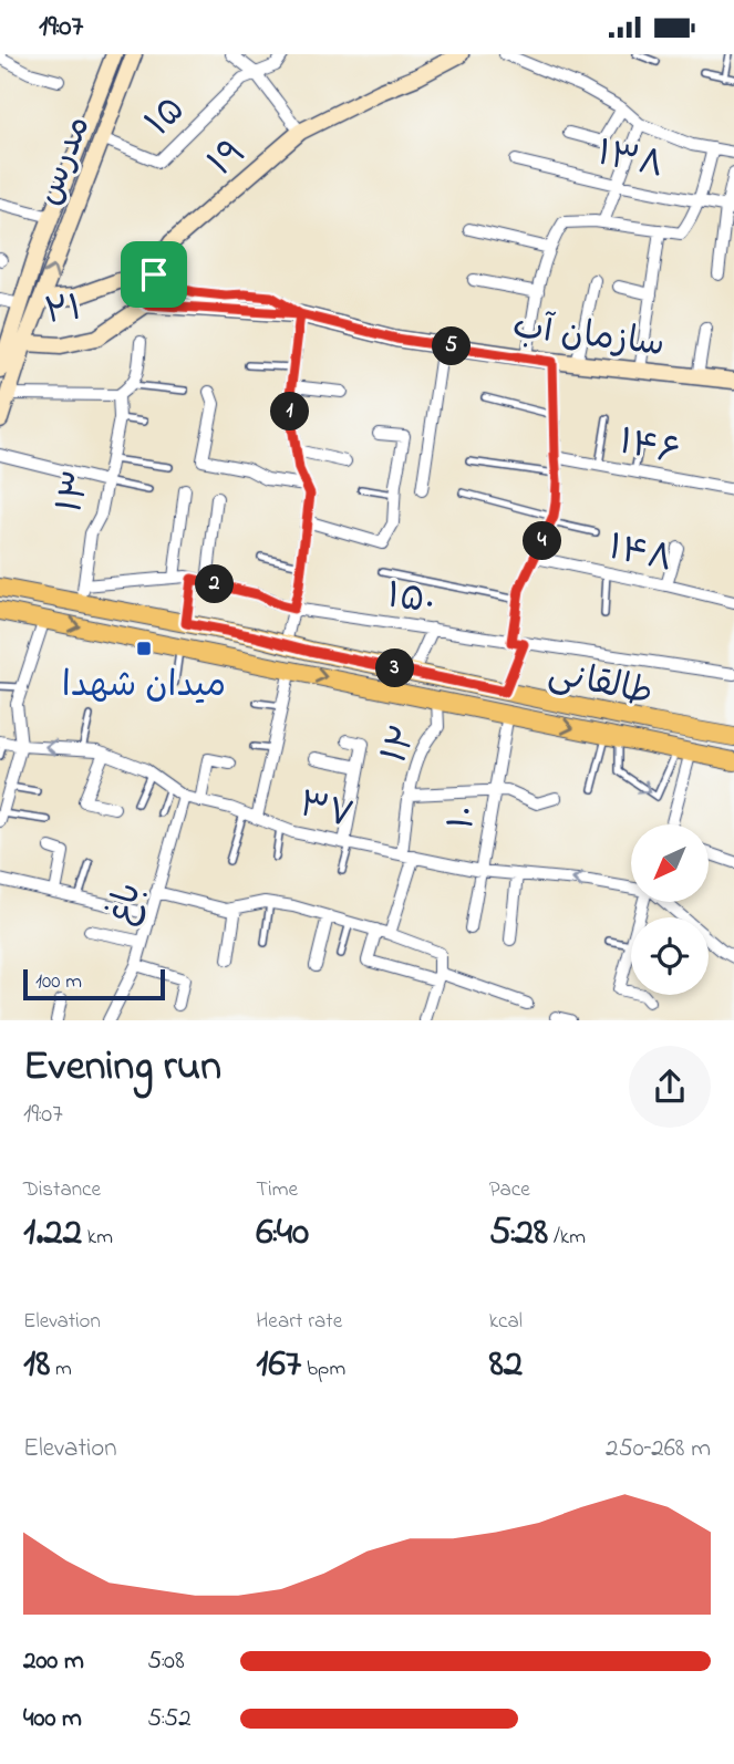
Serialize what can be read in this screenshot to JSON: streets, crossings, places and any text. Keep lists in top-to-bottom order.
{
  "streets": {
    "main road": ["طالقانی"],
    "street": [
      "۱۵",
      "۱۹",
      "۱۳۸",
      "مدرس",
      "۲۱",
      "سازمان آب",
      "۱۴۶",
      "۱۳",
      "۱۴۸",
      "۱۵۰",
      "۱۲",
      "۳۷",
      "۱۰",
      "باغ"
    ]
  },
  "crossings": [
    ["۱۵", "مدرس"],
    ["۱۹", "۲۱"],
    ["۱۹", "سازمان آب"],
    ["مدرس", "۲۱"],
    ["۲۱", "سازمان آب"],
    ["۱۳", "۱۵۰"],
    ["۱۳", "طالقانی"],
    ["طالقانی", "۱۲"],
    ["طالقانی", "۱۰"],
    ["۱۲", "۳۷"],
    ["۳۷", "۱۰"],
    ["۳۷", "باغ"]
  ],
  "places": {
    "transit": ["میدان شهدا"]
  },
  "scale_bar": "100 m",
  "north": "bottom left",
  "page": {
    "status": "19:07",
    "pins": [
      "5",
      "1",
      "4",
      "2",
      "3"
    ],
    "scale": "100 m",
    "heading": ["Evening run", "19:07"],
    "stats": [
      ["Distance", "1.22 km"],
      ["Time", "6:40"],
      ["Pace", "5:28 /km"],
      ["Elevation", "18 m"],
      ["Heart rate", "167 bpm"],
      ["kcal", "82"]
    ],
    "chart": ["Elevation", "250–268 m"],
    "list": [
      {
        "name": "200 m",
        "note": "5:08"
      },
      {
        "name": "400 m",
        "note": "5:52"
      }
    ]
  }
}
